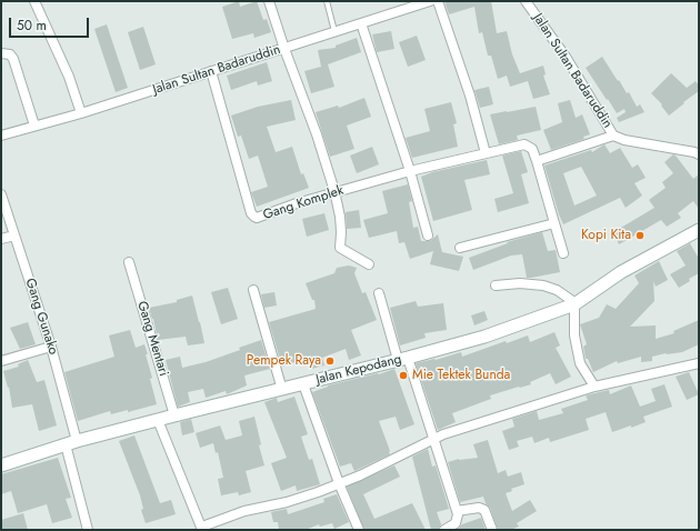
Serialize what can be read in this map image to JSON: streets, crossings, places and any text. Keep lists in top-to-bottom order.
{
  "streets": {
    "street": [
      "Jalan Sultan Badaruddin",
      "Gang Komplek",
      "Gang Gunako",
      "Gang Mentari",
      "Jalan Kepodang"
    ]
  },
  "crossings": [
    ["Jalan Sultan Badaruddin", "Gang Komplek"],
    ["Gang Gunako", "Jalan Kepodang"],
    ["Gang Mentari", "Jalan Kepodang"]
  ],
  "places": ["Kopi Kita", "Pempek Raya", "Mie Tektek Bunda"],
  "scale_bar": "50 m"
}
